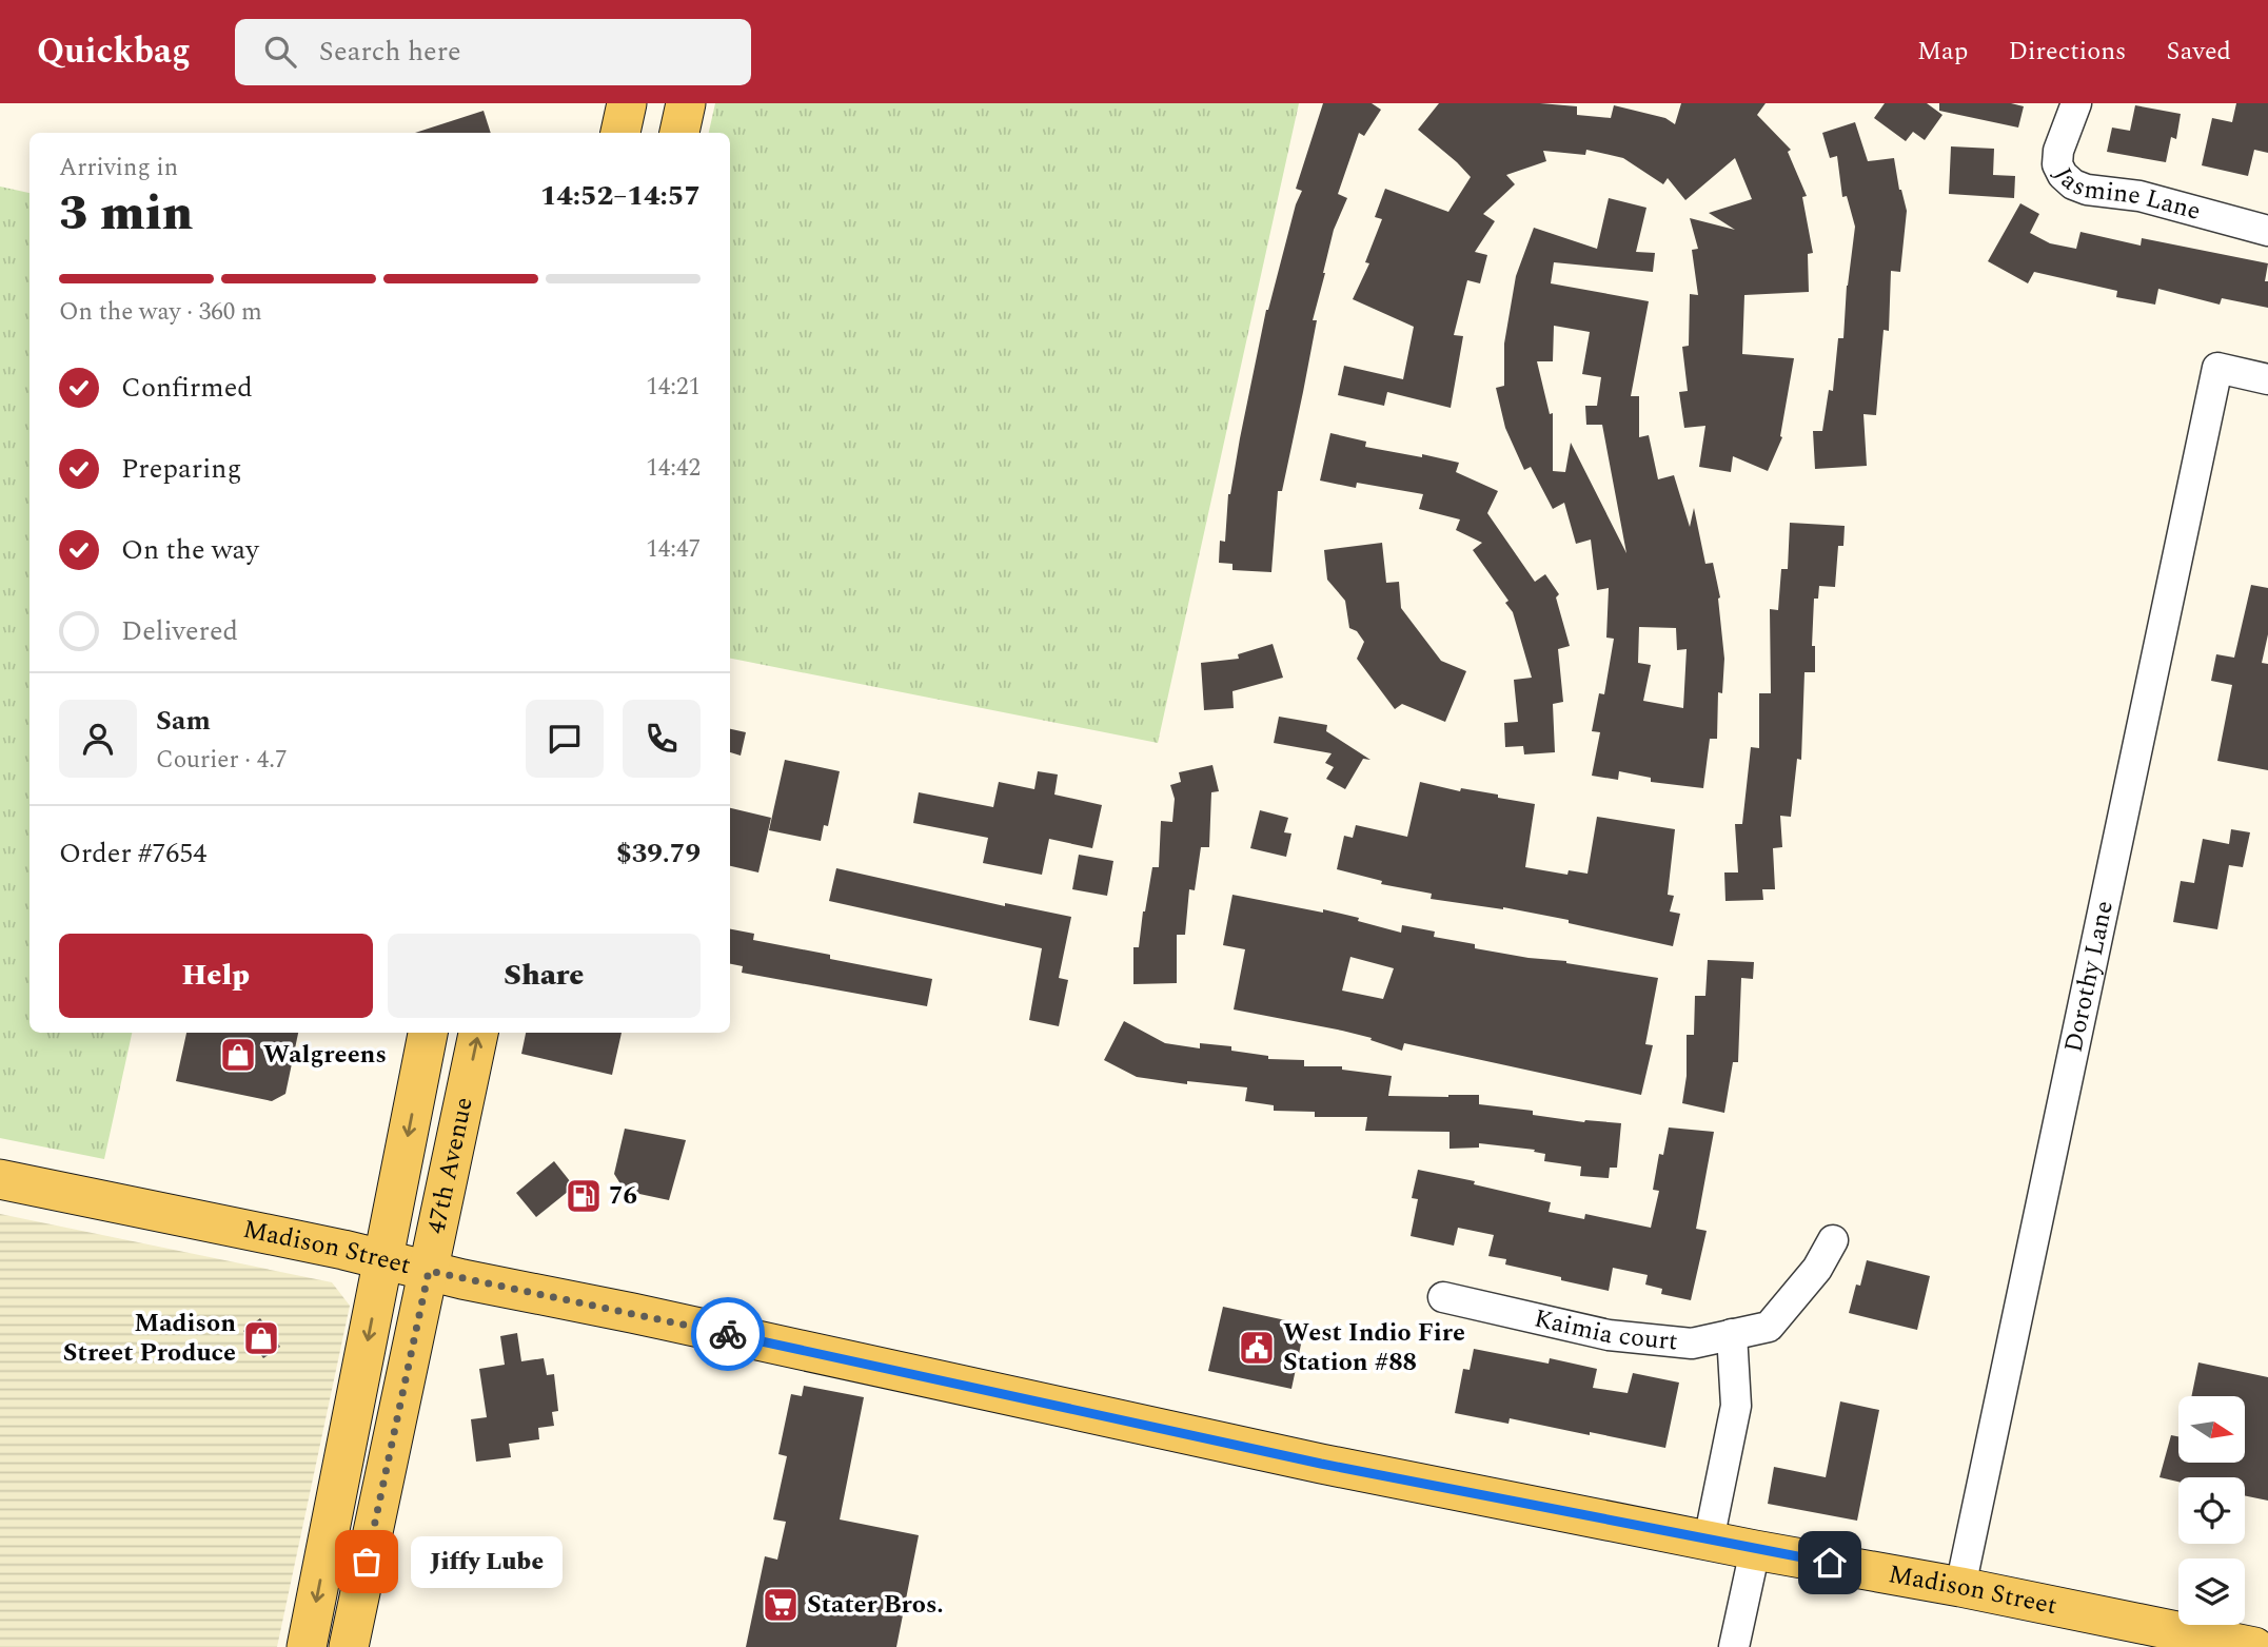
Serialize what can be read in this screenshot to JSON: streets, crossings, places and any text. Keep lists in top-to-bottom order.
{
  "streets": {
    "main road": ["47th Avenue", "Madison Street"],
    "street": ["Jasmine Lane", "Dorothy Lane", "Kaimia court"]
  },
  "crossings": [
    ["Dorothy Lane", "Madison Street"],
    ["47th Avenue", "Madison Street"]
  ],
  "places": {
    "shop": ["Walgreens", "Madison Street Produce"],
    "fuel station": ["76"],
    "public building": ["West Indio Fire Station #88"],
    "other": ["Jiffy Lube"],
    "supermarket": ["Stater Bros."]
  },
  "north": "right",
  "page": {
    "header": "Quickbag",
    "search": "Search here",
    "nav": ["Map", "Directions", "Saved"],
    "heading": ["3 min", "Arriving in", "14:52–14:57"],
    "panel": [
      "Sam",
      "Courier · 4.7",
      "Order #7654",
      "$39.79"
    ],
    "bar": "On the way · 360 m",
    "list": [
      ["Confirmed", "14:21"],
      ["Preparing", "14:42"],
      ["On the way", "14:47"],
      "Delivered"
    ],
    "buttons": ["Help", "Share"],
    "bubble": "Jiffy Lube"
  }
}
